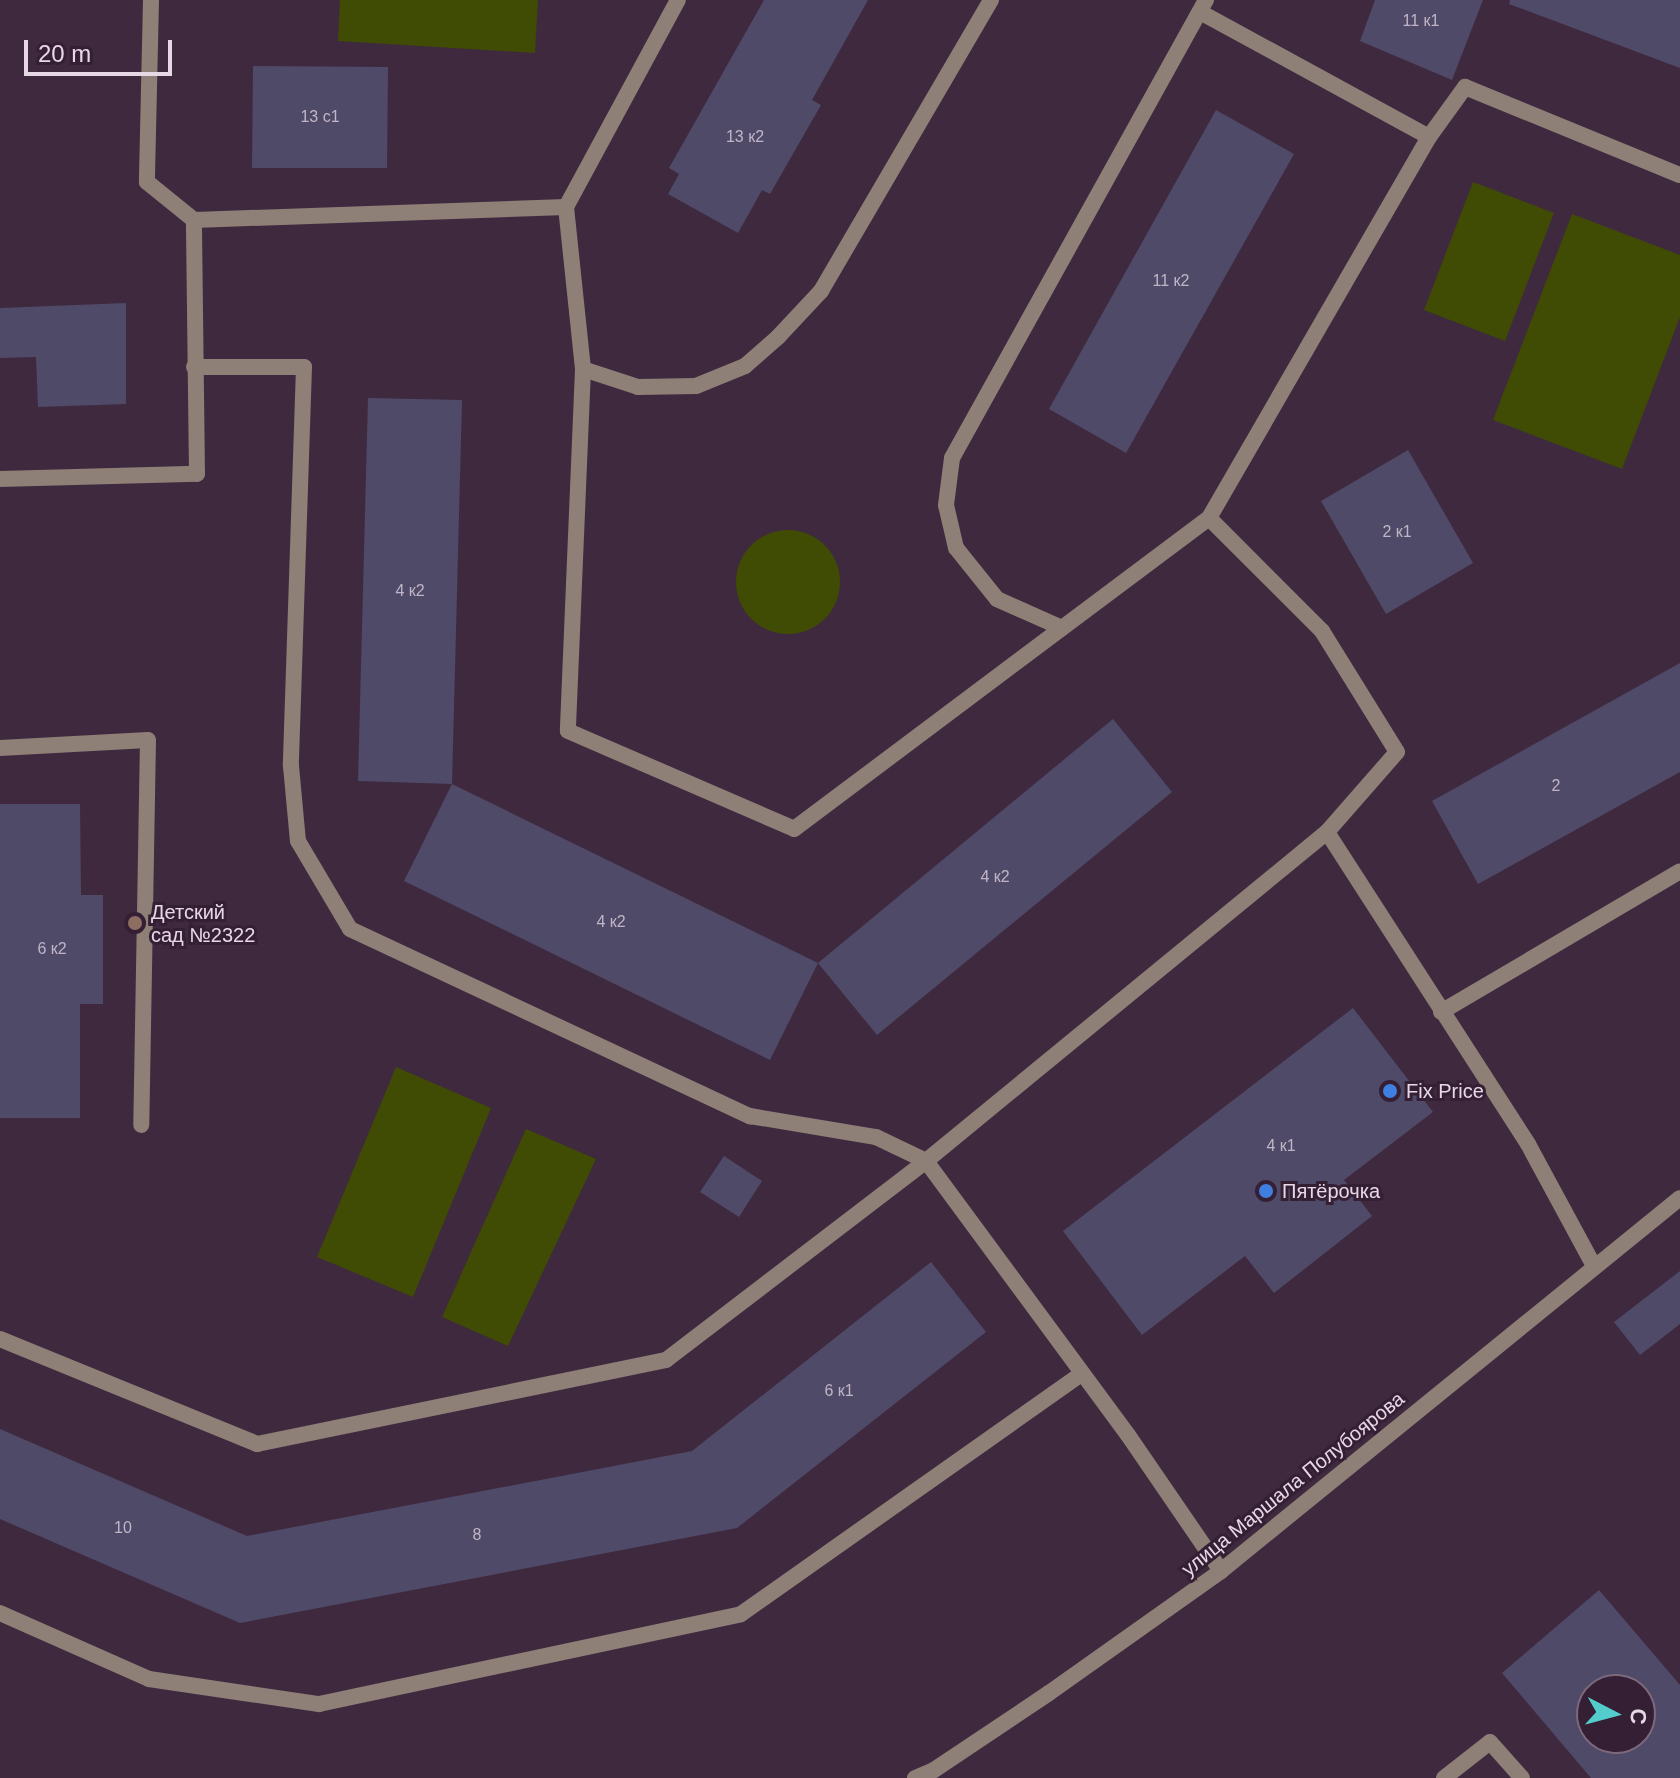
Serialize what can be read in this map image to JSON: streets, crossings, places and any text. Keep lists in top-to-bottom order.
{
  "streets": {
    "street": ["улица Маршала Полубоярова"]
  },
  "places": ["Детский сад №2322", "Fix Price", "Пятёрочка"],
  "house_numbers": [
    "11 к1",
    "13 с1",
    "13 к2",
    "11 к2",
    "2 к1",
    "4 к2",
    "2",
    "4 к2",
    "4 к2",
    "6 к2",
    "4 к1",
    "6 к1",
    "10",
    "8"
  ],
  "scale_bar": "20 m",
  "north": "right"
}
